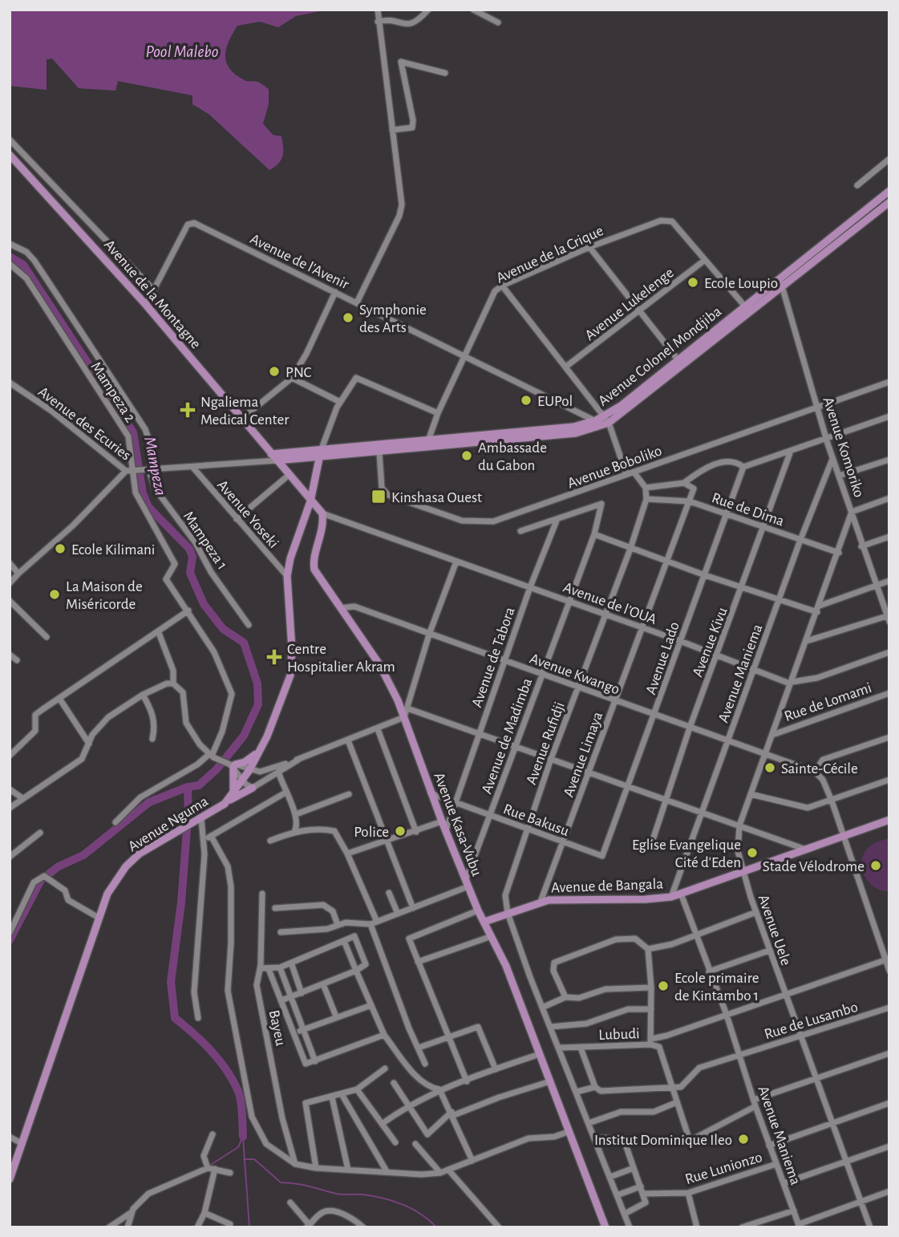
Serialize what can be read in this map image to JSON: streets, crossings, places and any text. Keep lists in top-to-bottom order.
{
  "streets": {
    "main road": [
      "Avenue de la Montagne",
      "Avenue Colonel Mondjiba",
      "Avenue Nguma",
      "Avenue Kasa-Vubu",
      "Avenue de Bangala"
    ],
    "street": [
      "Avenue de la Crique",
      "Avenue de l'Avenir",
      "Avenue Lukelenge",
      "Mampeza 2",
      "Avenue des Ecuries",
      "Avenue Komoriko",
      "Avenue Boboliko",
      "Rue de Dima",
      "Avenue Yoseki",
      "Mampeza 1",
      "Avenue de l’OUA",
      "Avenue Kivu",
      "Avenue de Tabora",
      "Avenue Lado",
      "Avenue Kwango",
      "Avenue Maniema",
      "Rue de Lomami",
      "Avenue de Madimba",
      "Avenue Rufidji",
      "Avenue Limaya",
      "Rue Bakusu",
      "Avenue Uele",
      "Rue de Lusambo",
      "Bayeu",
      "Lubudi",
      "Rue Lunionzo"
    ]
  },
  "crossings": [
    ["Avenue de la Crique", "Avenue de l'Avenir"],
    ["Avenue de la Crique", "Avenue Lukelenge"],
    ["Avenue de la Crique", "Avenue Colonel Mondjiba"],
    ["Avenue de l'Avenir", "Avenue de la Montagne"],
    ["Avenue de l'Avenir", "Avenue Colonel Mondjiba"],
    ["Avenue de la Montagne", "Avenue Colonel Mondjiba"],
    ["Avenue de la Montagne", "Avenue des Ecuries"],
    ["Avenue Colonel Mondjiba", "Avenue des Ecuries"],
    ["Avenue Colonel Mondjiba", "Avenue Komoriko"],
    ["Avenue Colonel Mondjiba", "Avenue Boboliko"],
    ["Avenue Colonel Mondjiba", "Avenue Nguma"],
    ["Mampeza 2", "Avenue des Ecuries"],
    ["Avenue des Ecuries", "Avenue Yoseki"],
    ["Avenue des Ecuries", "Mampeza 1"],
    ["Avenue Komoriko", "Avenue Boboliko"],
    ["Avenue Komoriko", "Avenue Maniema"],
    ["Avenue Komoriko", "Avenue Uele"],
    ["Rue de Dima", "Avenue Kivu"],
    ["Rue de Dima", "Avenue Lado"],
    ["Rue de Dima", "Avenue Maniema"],
    ["Rue de Dima", "Avenue Rufidji"],
    ["Rue de Dima", "Avenue Limaya"],
    ["Rue de Dima", "Avenue Uele"],
    ["Avenue Yoseki", "Avenue Nguma"],
    ["Avenue de l’OUA", "Avenue Kivu"],
    ["Avenue de l’OUA", "Avenue de Tabora"],
    ["Avenue de l’OUA", "Avenue Lado"],
    ["Avenue de l’OUA", "Avenue Maniema"],
    ["Avenue de l’OUA", "Avenue de Madimba"],
    ["Avenue de l’OUA", "Avenue Rufidji"],
    ["Avenue de l’OUA", "Avenue Limaya"],
    ["Avenue de l’OUA", "Avenue Kasa-Vubu"],
    ["Avenue de l’OUA", "Avenue Uele"],
    ["Avenue Kivu", "Avenue Kwango"],
    ["Avenue de Tabora", "Avenue Kwango"],
    ["Avenue de Tabora", "Avenue de Madimba"],
    ["Avenue de Tabora", "Rue Bakusu"],
    ["Avenue de Tabora", "Avenue Kasa-Vubu"],
    ["Avenue Lado", "Avenue Kwango"],
    ["Avenue Lado", "Rue Bakusu"],
    ["Avenue Kwango", "Avenue Maniema"],
    ["Avenue Kwango", "Avenue de Madimba"],
    ["Avenue Kwango", "Avenue Rufidji"],
    ["Avenue Kwango", "Avenue Limaya"],
    ["Avenue Kwango", "Avenue Kasa-Vubu"],
    ["Avenue Kwango", "Avenue Uele"],
    ["Avenue Maniema", "Avenue de Bangala"],
    ["Avenue Maniema", "Rue de Lusambo"],
    ["Avenue Maniema", "Rue Lunionzo"],
    ["Rue de Lomami", "Avenue Uele"],
    ["Avenue de Madimba", "Rue Bakusu"],
    ["Avenue de Madimba", "Avenue Kasa-Vubu"],
    ["Avenue Rufidji", "Rue Bakusu"],
    ["Avenue Rufidji", "Avenue de Bangala"],
    ["Avenue Rufidji", "Lubudi"],
    ["Avenue Limaya", "Rue Bakusu"],
    ["Avenue Limaya", "Avenue de Bangala"],
    ["Rue Bakusu", "Avenue Kasa-Vubu"],
    ["Avenue Kasa-Vubu", "Avenue de Bangala"],
    ["Avenue de Bangala", "Avenue Uele"],
    ["Avenue Uele", "Rue de Lusambo"]
  ],
  "water": ["Pool Malebo", "Mampeza"],
  "places": {
    "other": [
      "Ecole Loupio",
      "Symphonie des Arts",
      "PNC",
      "EUPol",
      "Ambassade du Gabon",
      "Ecole Kilimani",
      "La Maison de Miséricorde",
      "Sainte-Cécile",
      "Police",
      "Eglise Evangelique Cité d'Eden",
      "Stade Vélodrome",
      "Ecole primaire de Kintambo 1",
      "Institut Dominique Ileo"
    ],
    "health": ["Ngaliema Medical Center", "Centre Hospitalier Akram"],
    "transit": ["Kinshasa Ouest"]
  }
}
